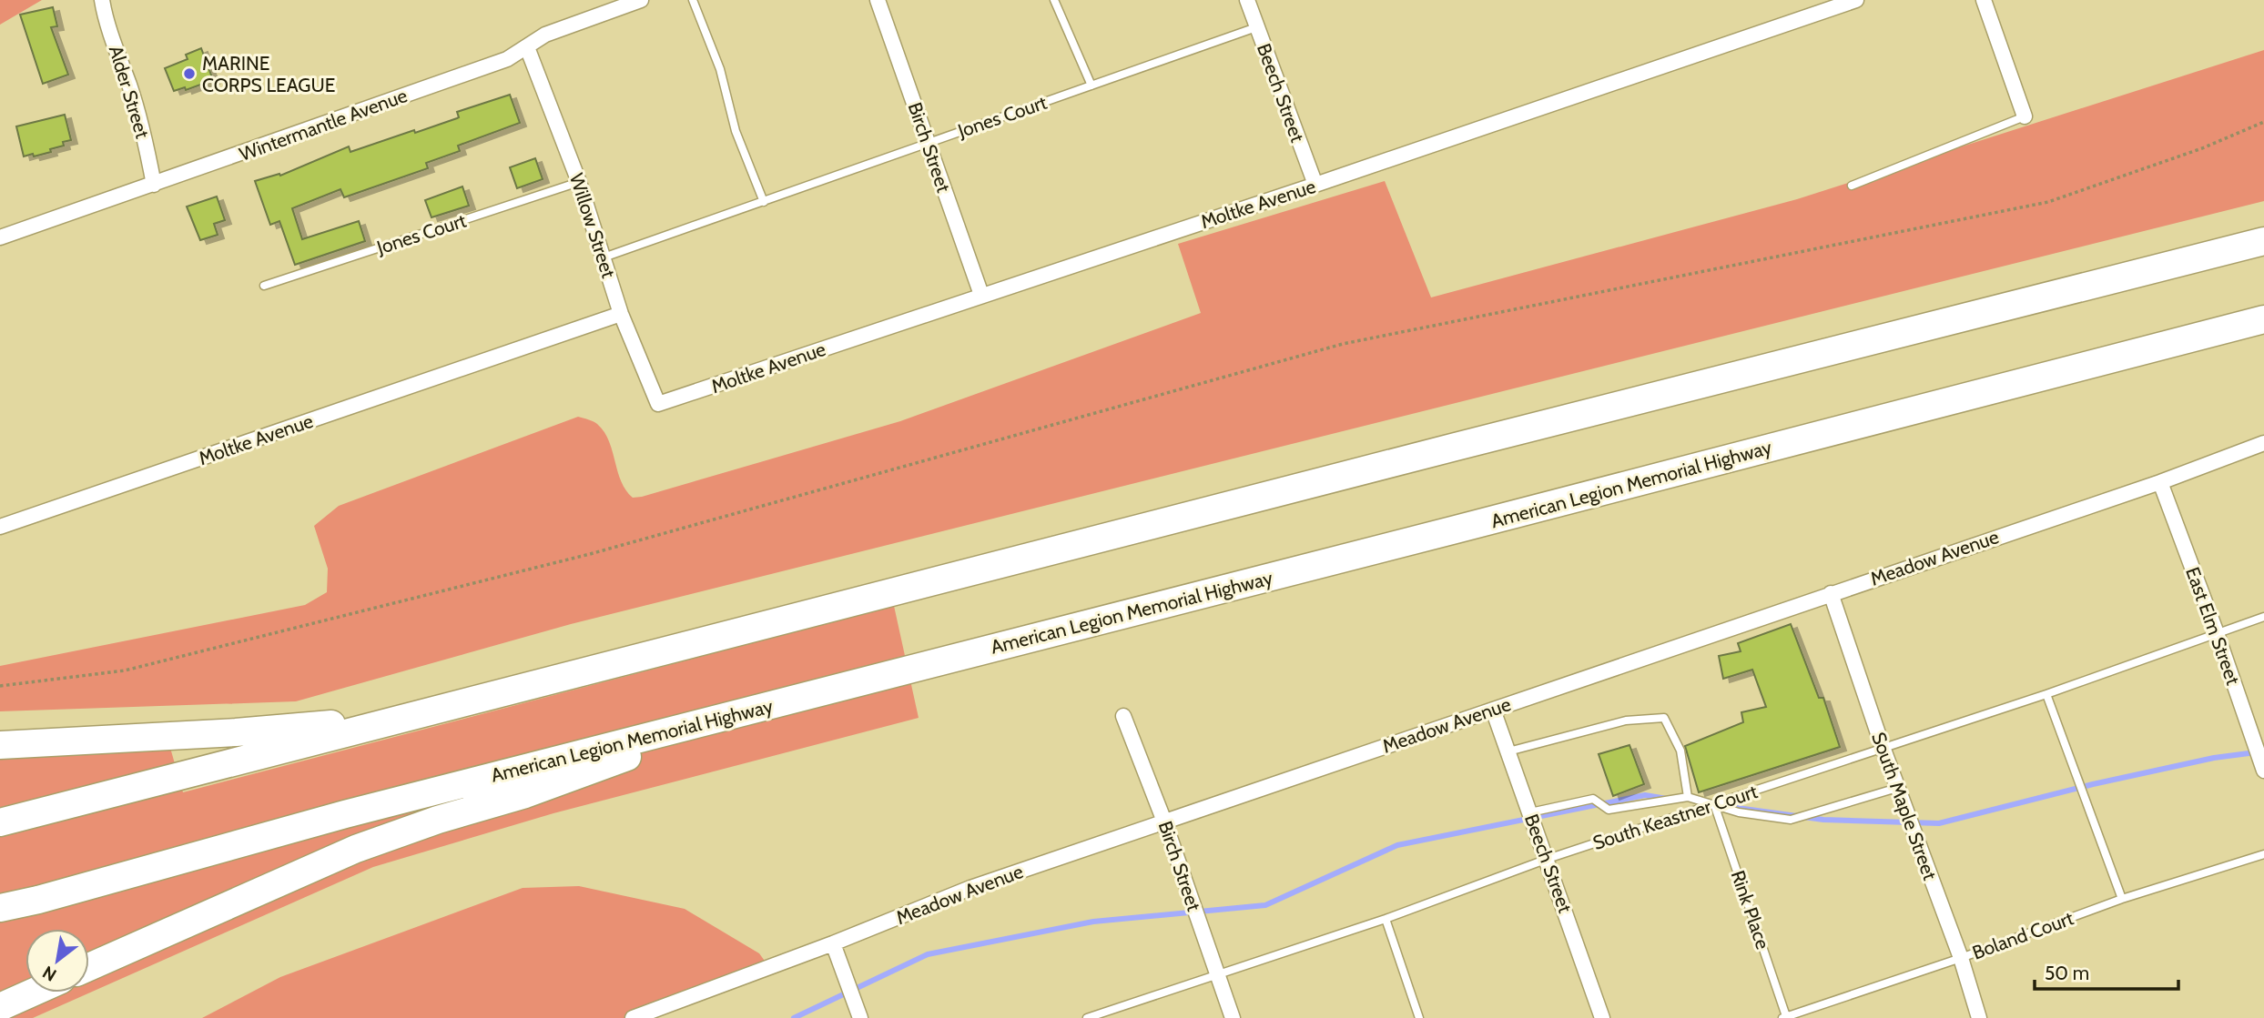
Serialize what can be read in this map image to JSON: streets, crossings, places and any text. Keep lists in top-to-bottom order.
{
  "streets": {
    "highway": ["American Legion Memorial Highway"],
    "street": [
      "Alder Street",
      "Beech Street",
      "Wintermantle Avenue",
      "Birch Street",
      "Moltke Avenue",
      "Willow Street",
      "Meadow Avenue",
      "East Elm Street",
      "South Maple Street"
    ],
    "lane": [
      "Jones Court",
      "South Keastner Court",
      "Rink Place",
      "Boland Court"
    ]
  },
  "crossings": [
    ["Alder Street", "Wintermantle Avenue"],
    ["Beech Street", "Jones Court"],
    ["Beech Street", "Moltke Avenue"],
    ["Beech Street", "Meadow Avenue"],
    ["Beech Street", "South Keastner Court"],
    ["Jones Court", "Birch Street"],
    ["Jones Court", "Willow Street"],
    ["Wintermantle Avenue", "Willow Street"],
    ["Birch Street", "Moltke Avenue"],
    ["Birch Street", "Meadow Avenue"],
    ["Birch Street", "South Keastner Court"],
    ["Moltke Avenue", "Willow Street"],
    ["Meadow Avenue", "East Elm Street"],
    ["Meadow Avenue", "South Maple Street"],
    ["East Elm Street", "South Keastner Court"],
    ["South Maple Street", "South Keastner Court"],
    ["South Maple Street", "Boland Court"],
    ["South Keastner Court", "Rink Place"],
    ["Rink Place", "Boland Court"]
  ],
  "places": ["MARINE CORPS LEAGUE"],
  "scale_bar": "50 m",
  "north": "bottom left"
}
